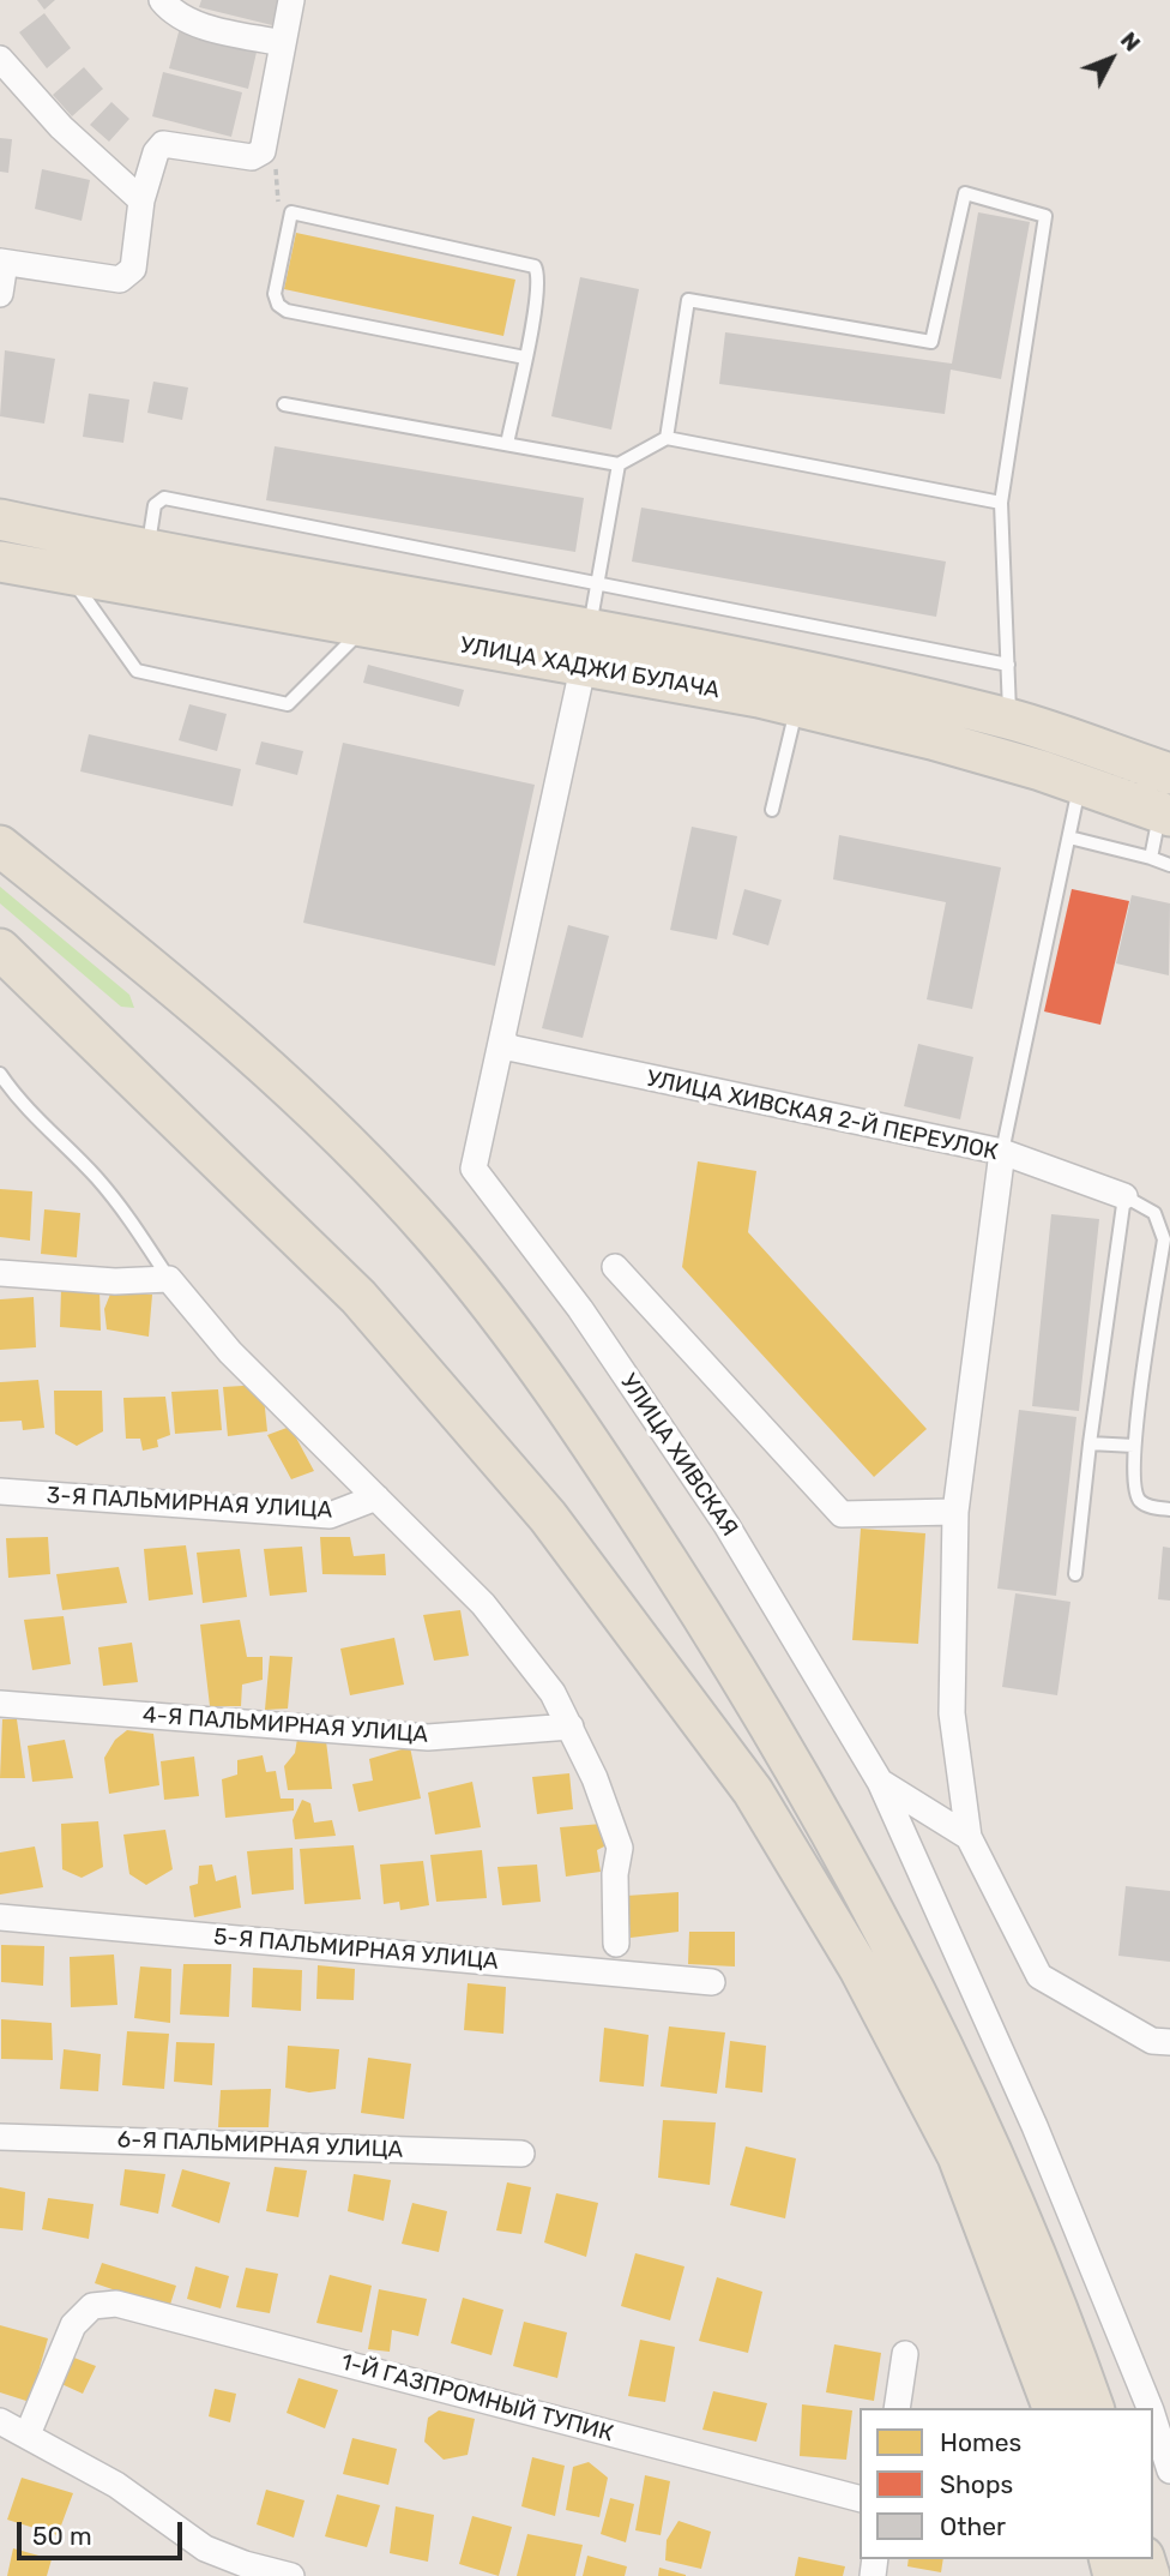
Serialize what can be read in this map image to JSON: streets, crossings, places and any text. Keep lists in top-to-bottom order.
{
  "streets": {
    "main road": ["УЛИЦА ХАДЖИ БУЛАЧА"],
    "street": [
      "УЛИЦА ХИВСКАЯ 2-Й ПЕРЕУЛОК",
      "УЛИЦА ХИВСКАЯ",
      "3-Я ПАЛЬМИРНАЯ УЛИЦА",
      "4-Я ПАЛЬМИРНАЯ УЛИЦА",
      "5-Я ПАЛЬМИРНАЯ УЛИЦА",
      "6-Я ПАЛЬМИРНАЯ УЛИЦА",
      "1-Й ГАЗПРОМНЫЙ ТУПИК"
    ]
  },
  "crossings": [
    ["УЛИЦА ХАДЖИ БУЛАЧА", "УЛИЦА ХИВСКАЯ"],
    ["УЛИЦА ХИВСКАЯ 2-Й ПЕРЕУЛОК", "УЛИЦА ХИВСКАЯ"]
  ],
  "legend": ["Homes", "Shops", "Other"],
  "scale_bar": "50 m",
  "north": "top right"
}
